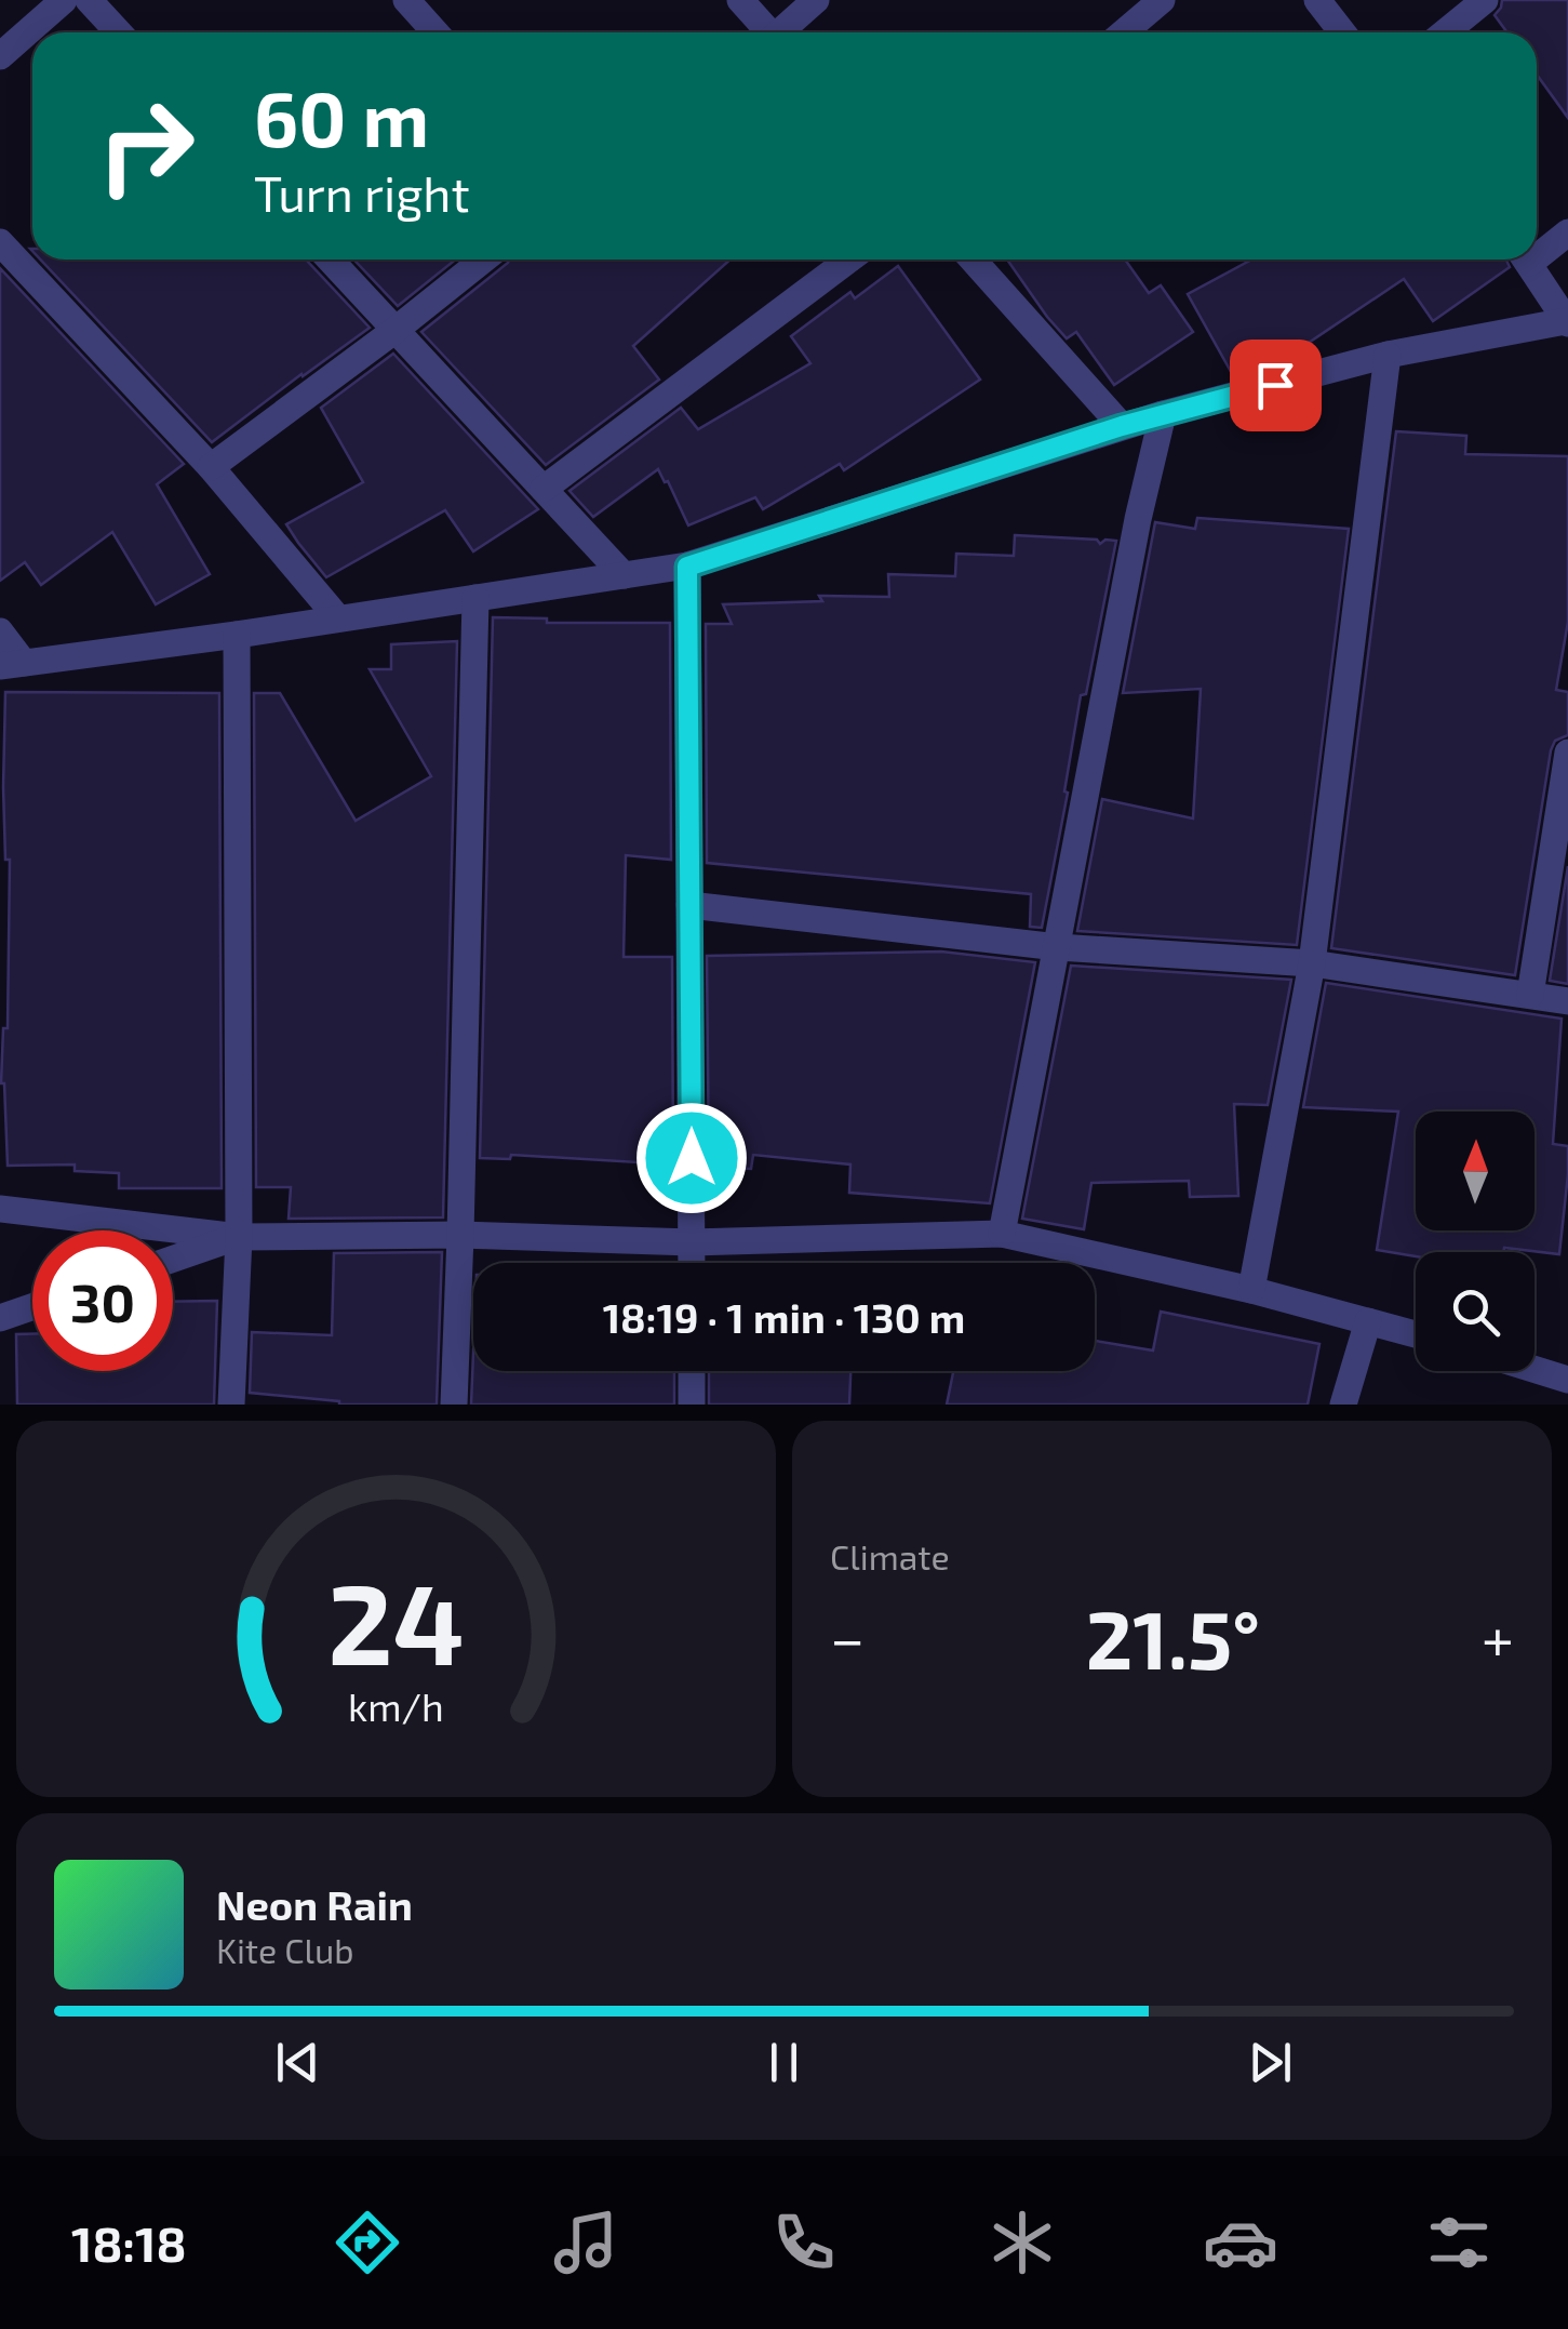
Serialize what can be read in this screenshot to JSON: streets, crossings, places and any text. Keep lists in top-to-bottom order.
{
  "north": "top",
  "page": {
    "turn": ["60 m", "Turn right"],
    "limit": "30",
    "trip": "18:19 · 1 min · 130 m",
    "tile": "Climate",
    "heat": ["−", "21.5°", "+"],
    "song": ["Neon Rain", "Kite Club"],
    "tabs": "18:18",
    "gauge": ["24", "km/h"]
  }
}
